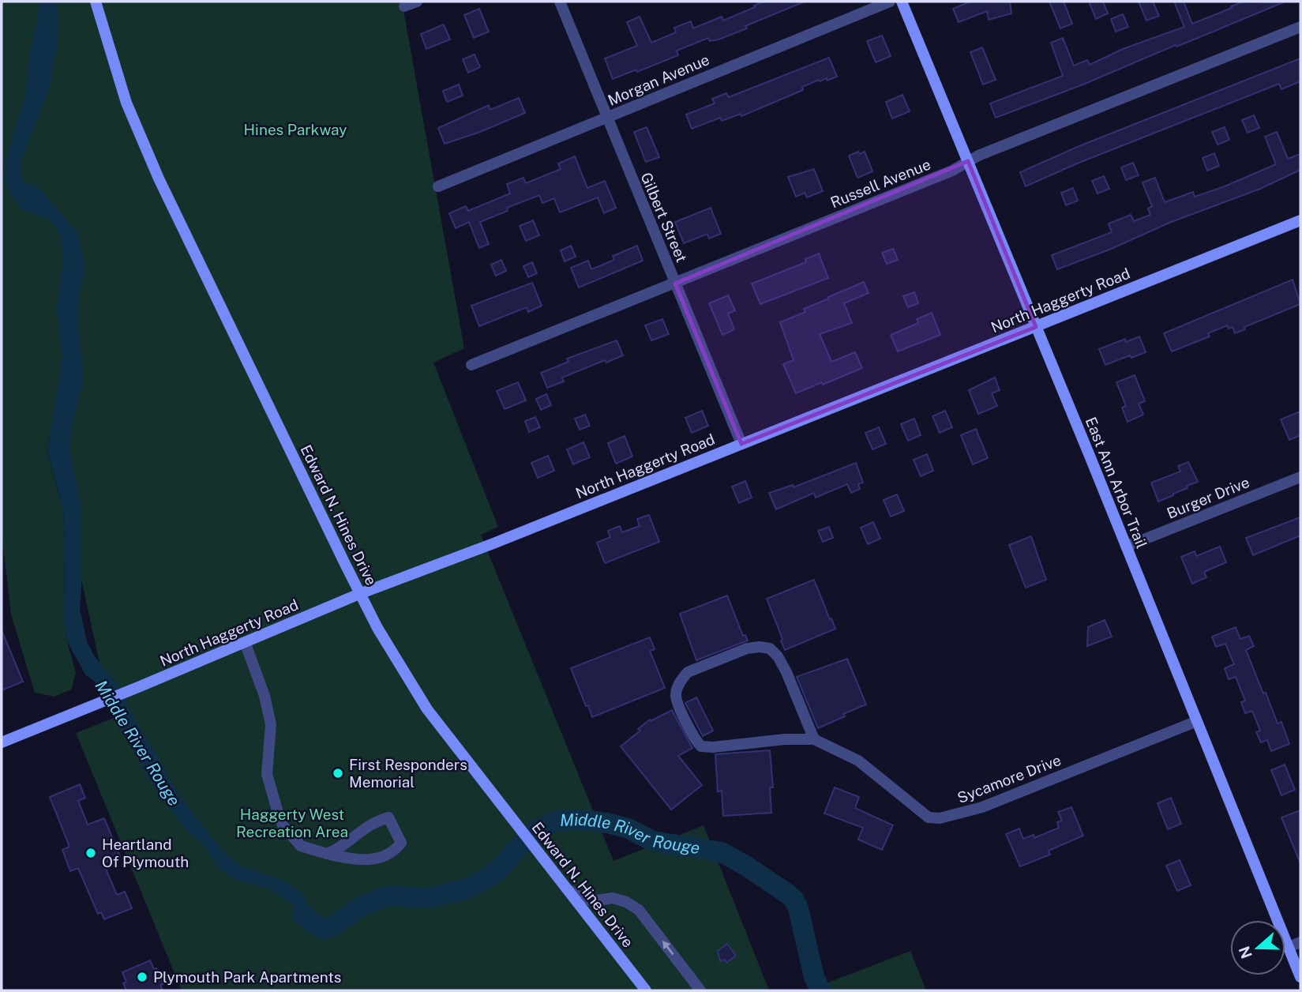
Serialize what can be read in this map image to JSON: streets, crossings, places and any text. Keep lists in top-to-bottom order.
{
  "streets": {
    "street": [
      "Morgan Avenue",
      "Russell Avenue",
      "Gilbert Street",
      "North Haggerty Road",
      "East Ann Arbor Trail",
      "Burger Drive",
      "Edward N. Hines Drive",
      "Sycamore Drive"
    ]
  },
  "crossings": [
    ["Morgan Avenue", "Gilbert Street"],
    ["Russell Avenue", "Gilbert Street"],
    ["Russell Avenue", "East Ann Arbor Trail"],
    ["Gilbert Street", "North Haggerty Road"],
    ["North Haggerty Road", "East Ann Arbor Trail"],
    ["North Haggerty Road", "Edward N. Hines Drive"],
    ["East Ann Arbor Trail", "Burger Drive"],
    ["East Ann Arbor Trail", "Sycamore Drive"]
  ],
  "water": ["Middle River Rouge"],
  "parks": ["Hines Parkway", "Haggerty West Recreation Area"],
  "places": ["First Responders Memorial", "Heartland Of Plymouth", "Plymouth Park Apartments"],
  "north": "left"
}
